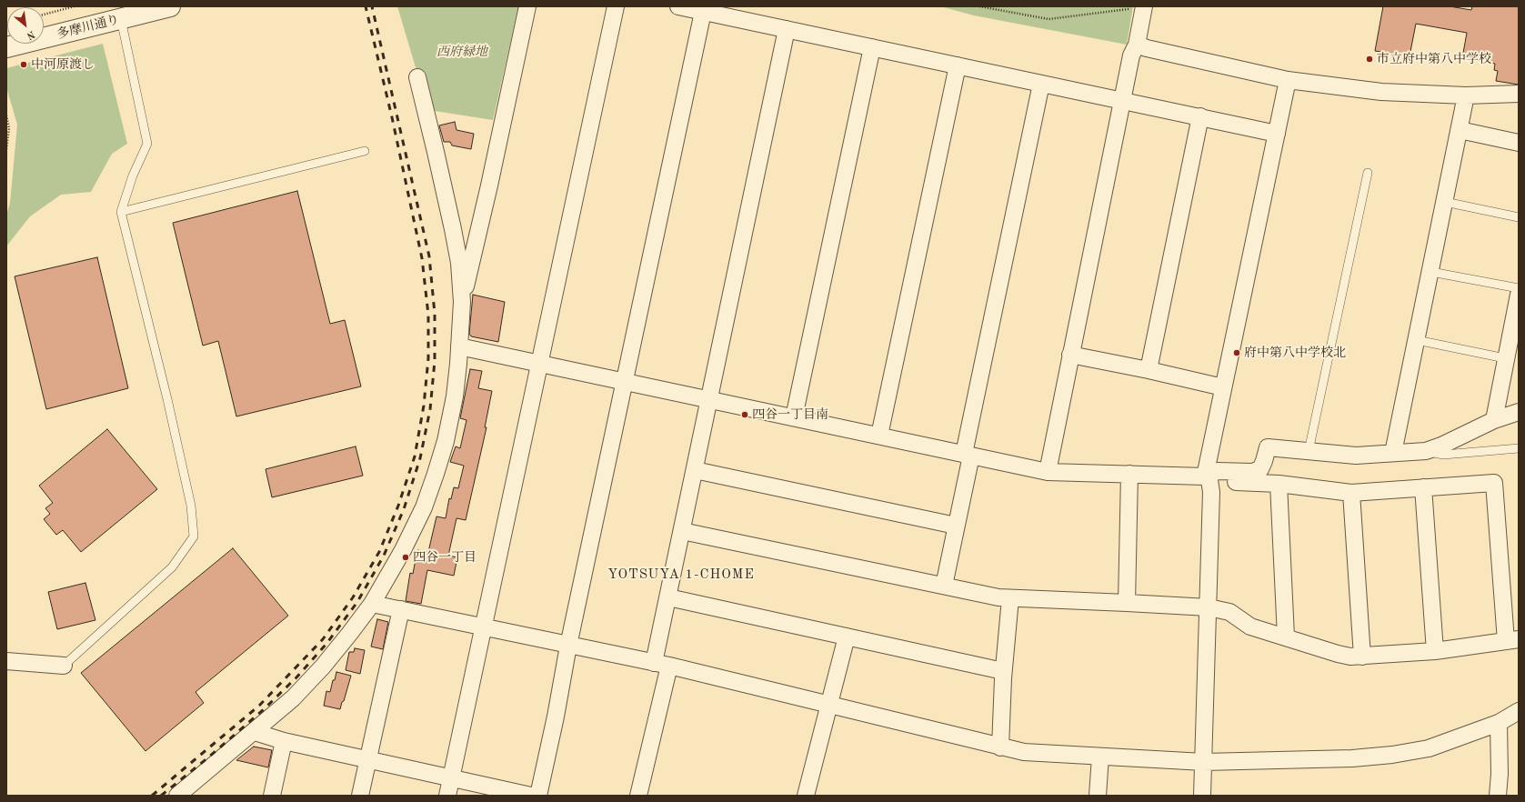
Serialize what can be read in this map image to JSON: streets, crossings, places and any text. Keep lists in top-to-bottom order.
{
  "streets": {
    "street": ["多摩川通り"]
  },
  "districts": ["YOTSUYA 1-CHOME"],
  "parks": ["西府緑地"],
  "places": [
    "市立府中第八中学校",
    "中河原渡し",
    "府中第八中学校北",
    "四谷一丁目南",
    "四谷一丁目"
  ],
  "north": "bottom right"
}
